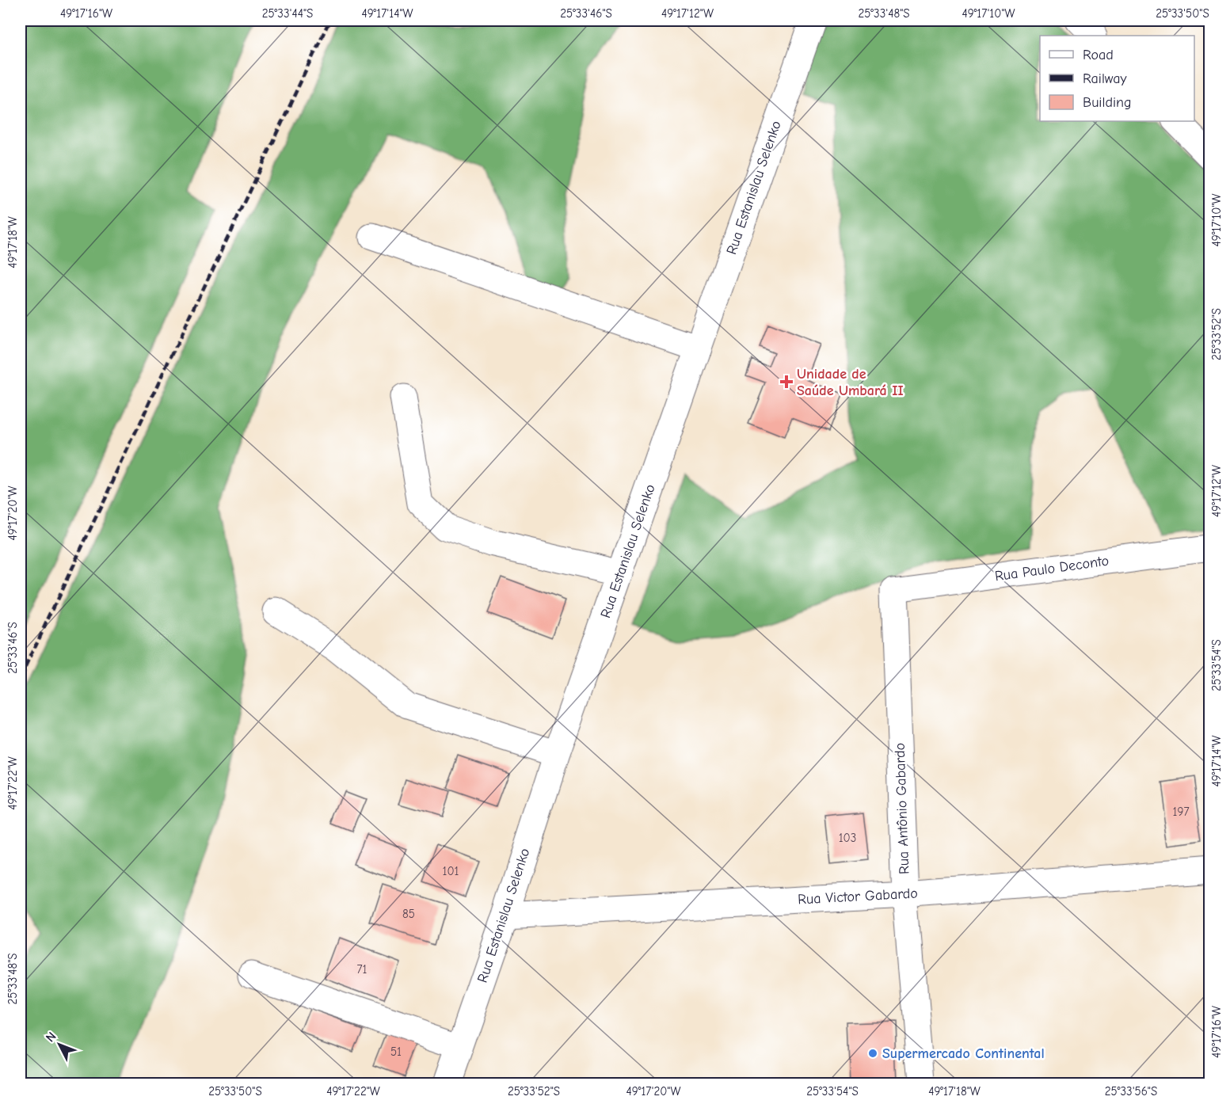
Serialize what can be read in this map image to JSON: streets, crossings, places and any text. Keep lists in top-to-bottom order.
{
  "streets": {
    "street": [
      "Rua Estanislau Selenko",
      "Rua Paulo Deconto",
      "Rua Antônio Gabardo",
      "Rua Victor Gabardo"
    ]
  },
  "crossings": [
    ["Rua Estanislau Selenko", "Rua Victor Gabardo"],
    ["Rua Paulo Deconto", "Rua Antônio Gabardo"],
    ["Rua Antônio Gabardo", "Rua Victor Gabardo"]
  ],
  "places": {
    "health": ["Unidade de Saúde Umbará II"],
    "other": ["Supermercado Continental"]
  },
  "house_numbers": [
    "197",
    "103",
    "101",
    "85",
    "71",
    "51"
  ],
  "legend": ["Road", "Railway", "Building"],
  "north": "top left",
  "coordinates": [
    "49°17'16\"W",
    "25°33'44\"S",
    "49°17'14\"W",
    "25°33'46\"S",
    "49°17'12\"W",
    "25°33'48\"S",
    "49°17'10\"W",
    "25°33'50\"S",
    "49°17'18\"W",
    "25°33'52\"S",
    "49°17'20\"W",
    "25°33'54\"S",
    "49°17'22\"W",
    "25°33'56\"S"
  ]
}
